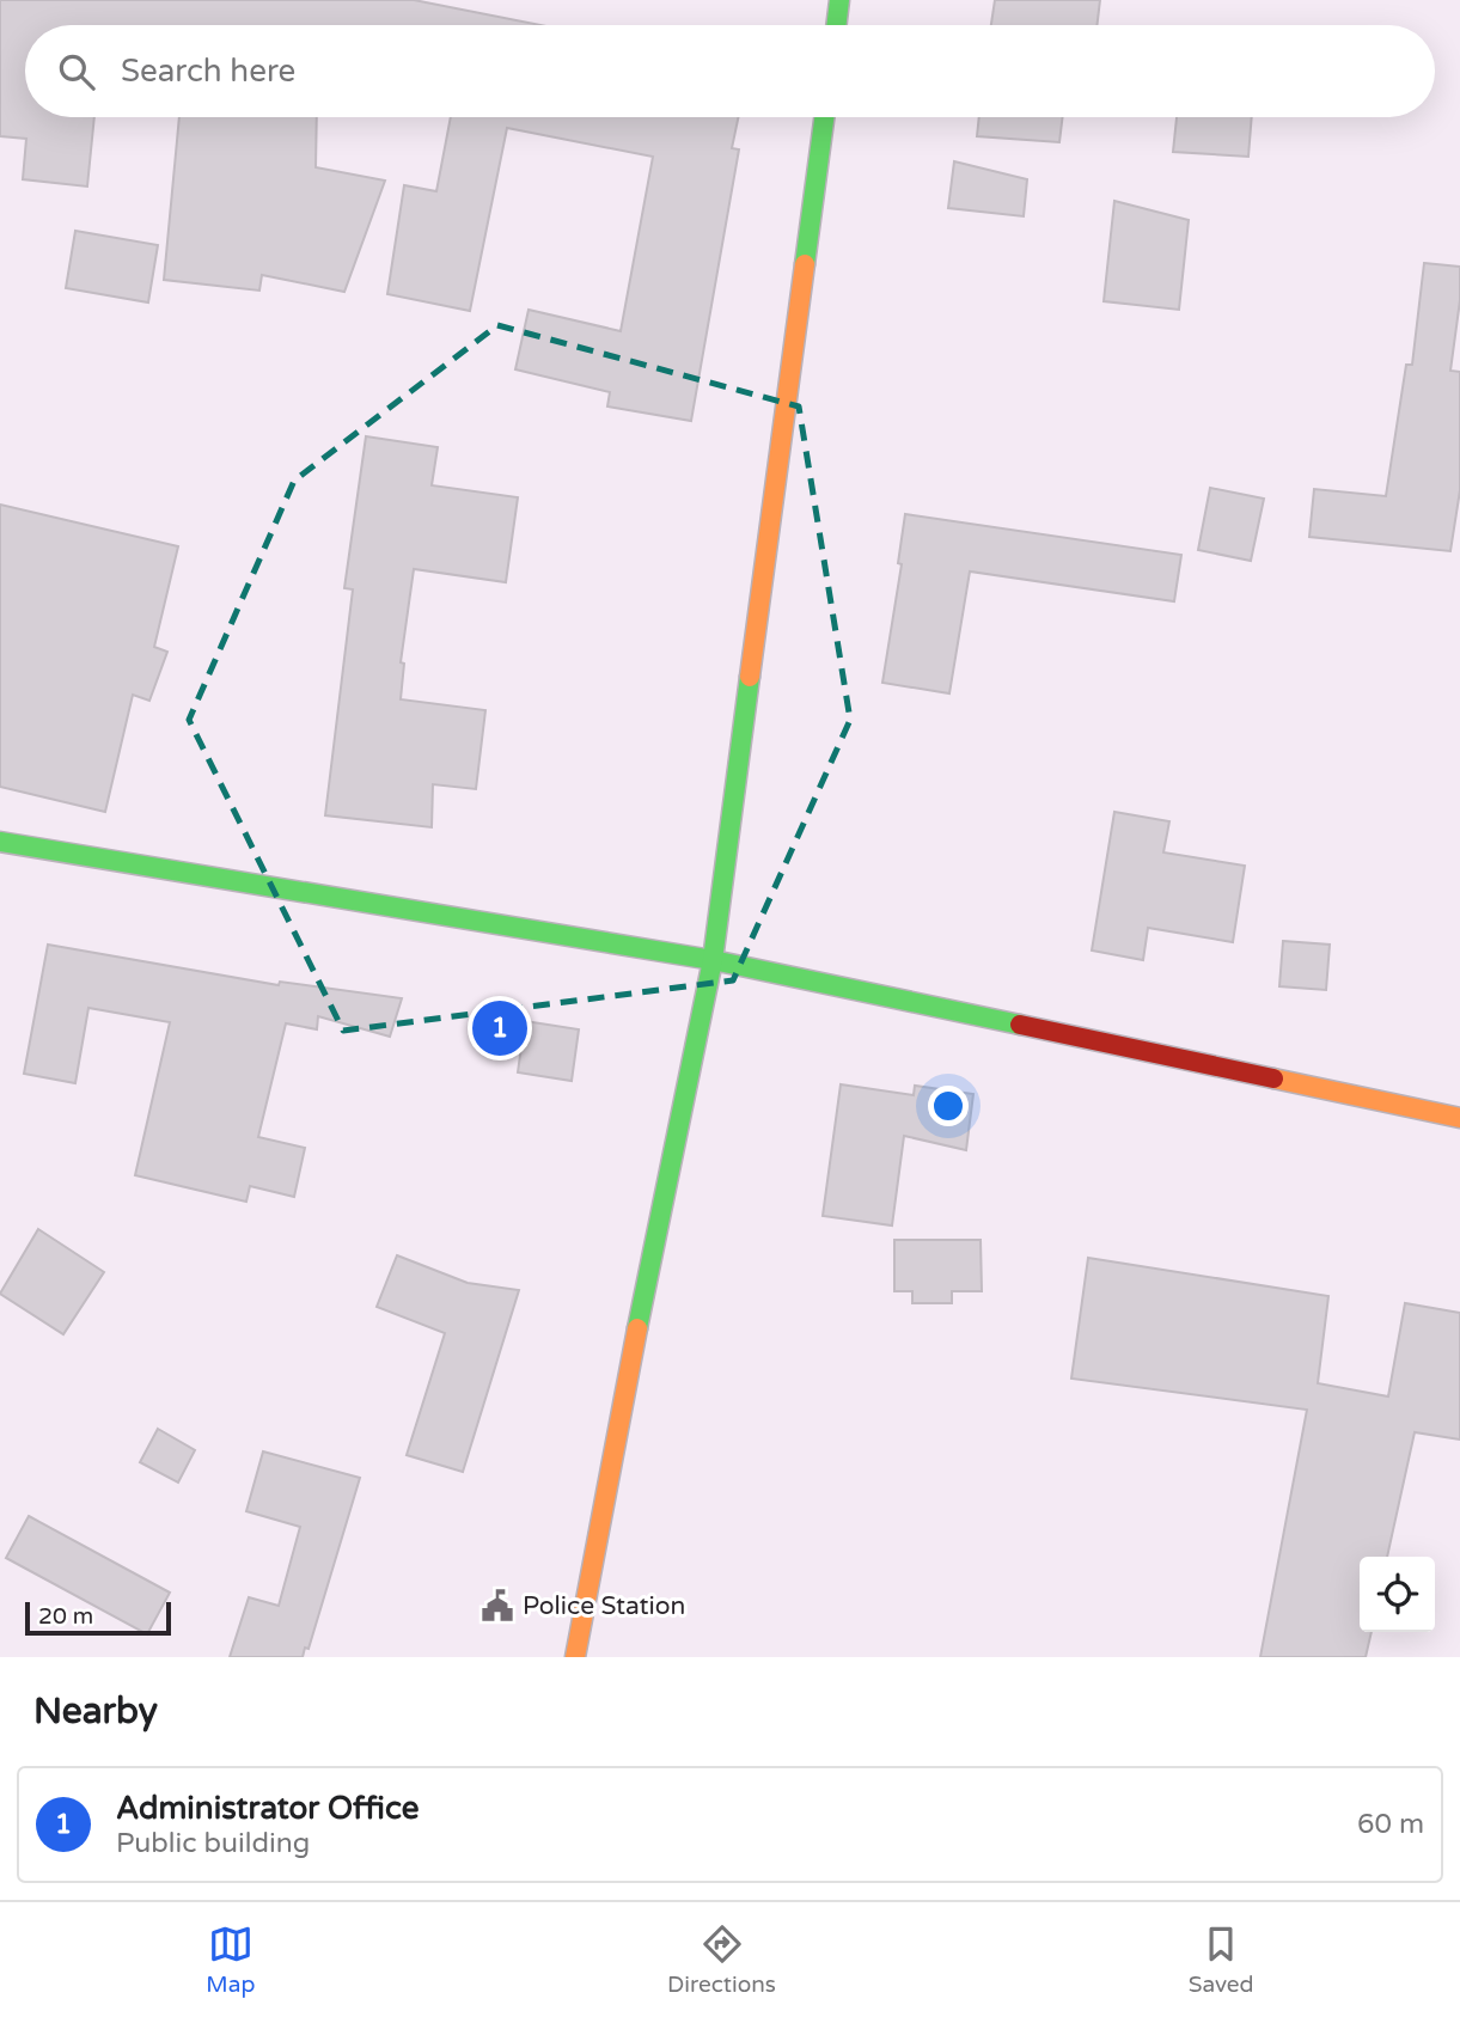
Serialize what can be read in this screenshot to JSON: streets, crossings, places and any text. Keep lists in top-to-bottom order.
{
  "places": {
    "public building": ["Police Station"]
  },
  "scale_bar": "20 m",
  "page": {
    "search": "Search here",
    "pins": "1",
    "scale": "20 m",
    "heading": "Nearby",
    "list": [
      {
        "mark": "1",
        "name": "Administrator Office",
        "note": "Public building",
        "value": "60 m"
      }
    ],
    "nav": ["Map", "Directions", "Saved"]
  }
}
